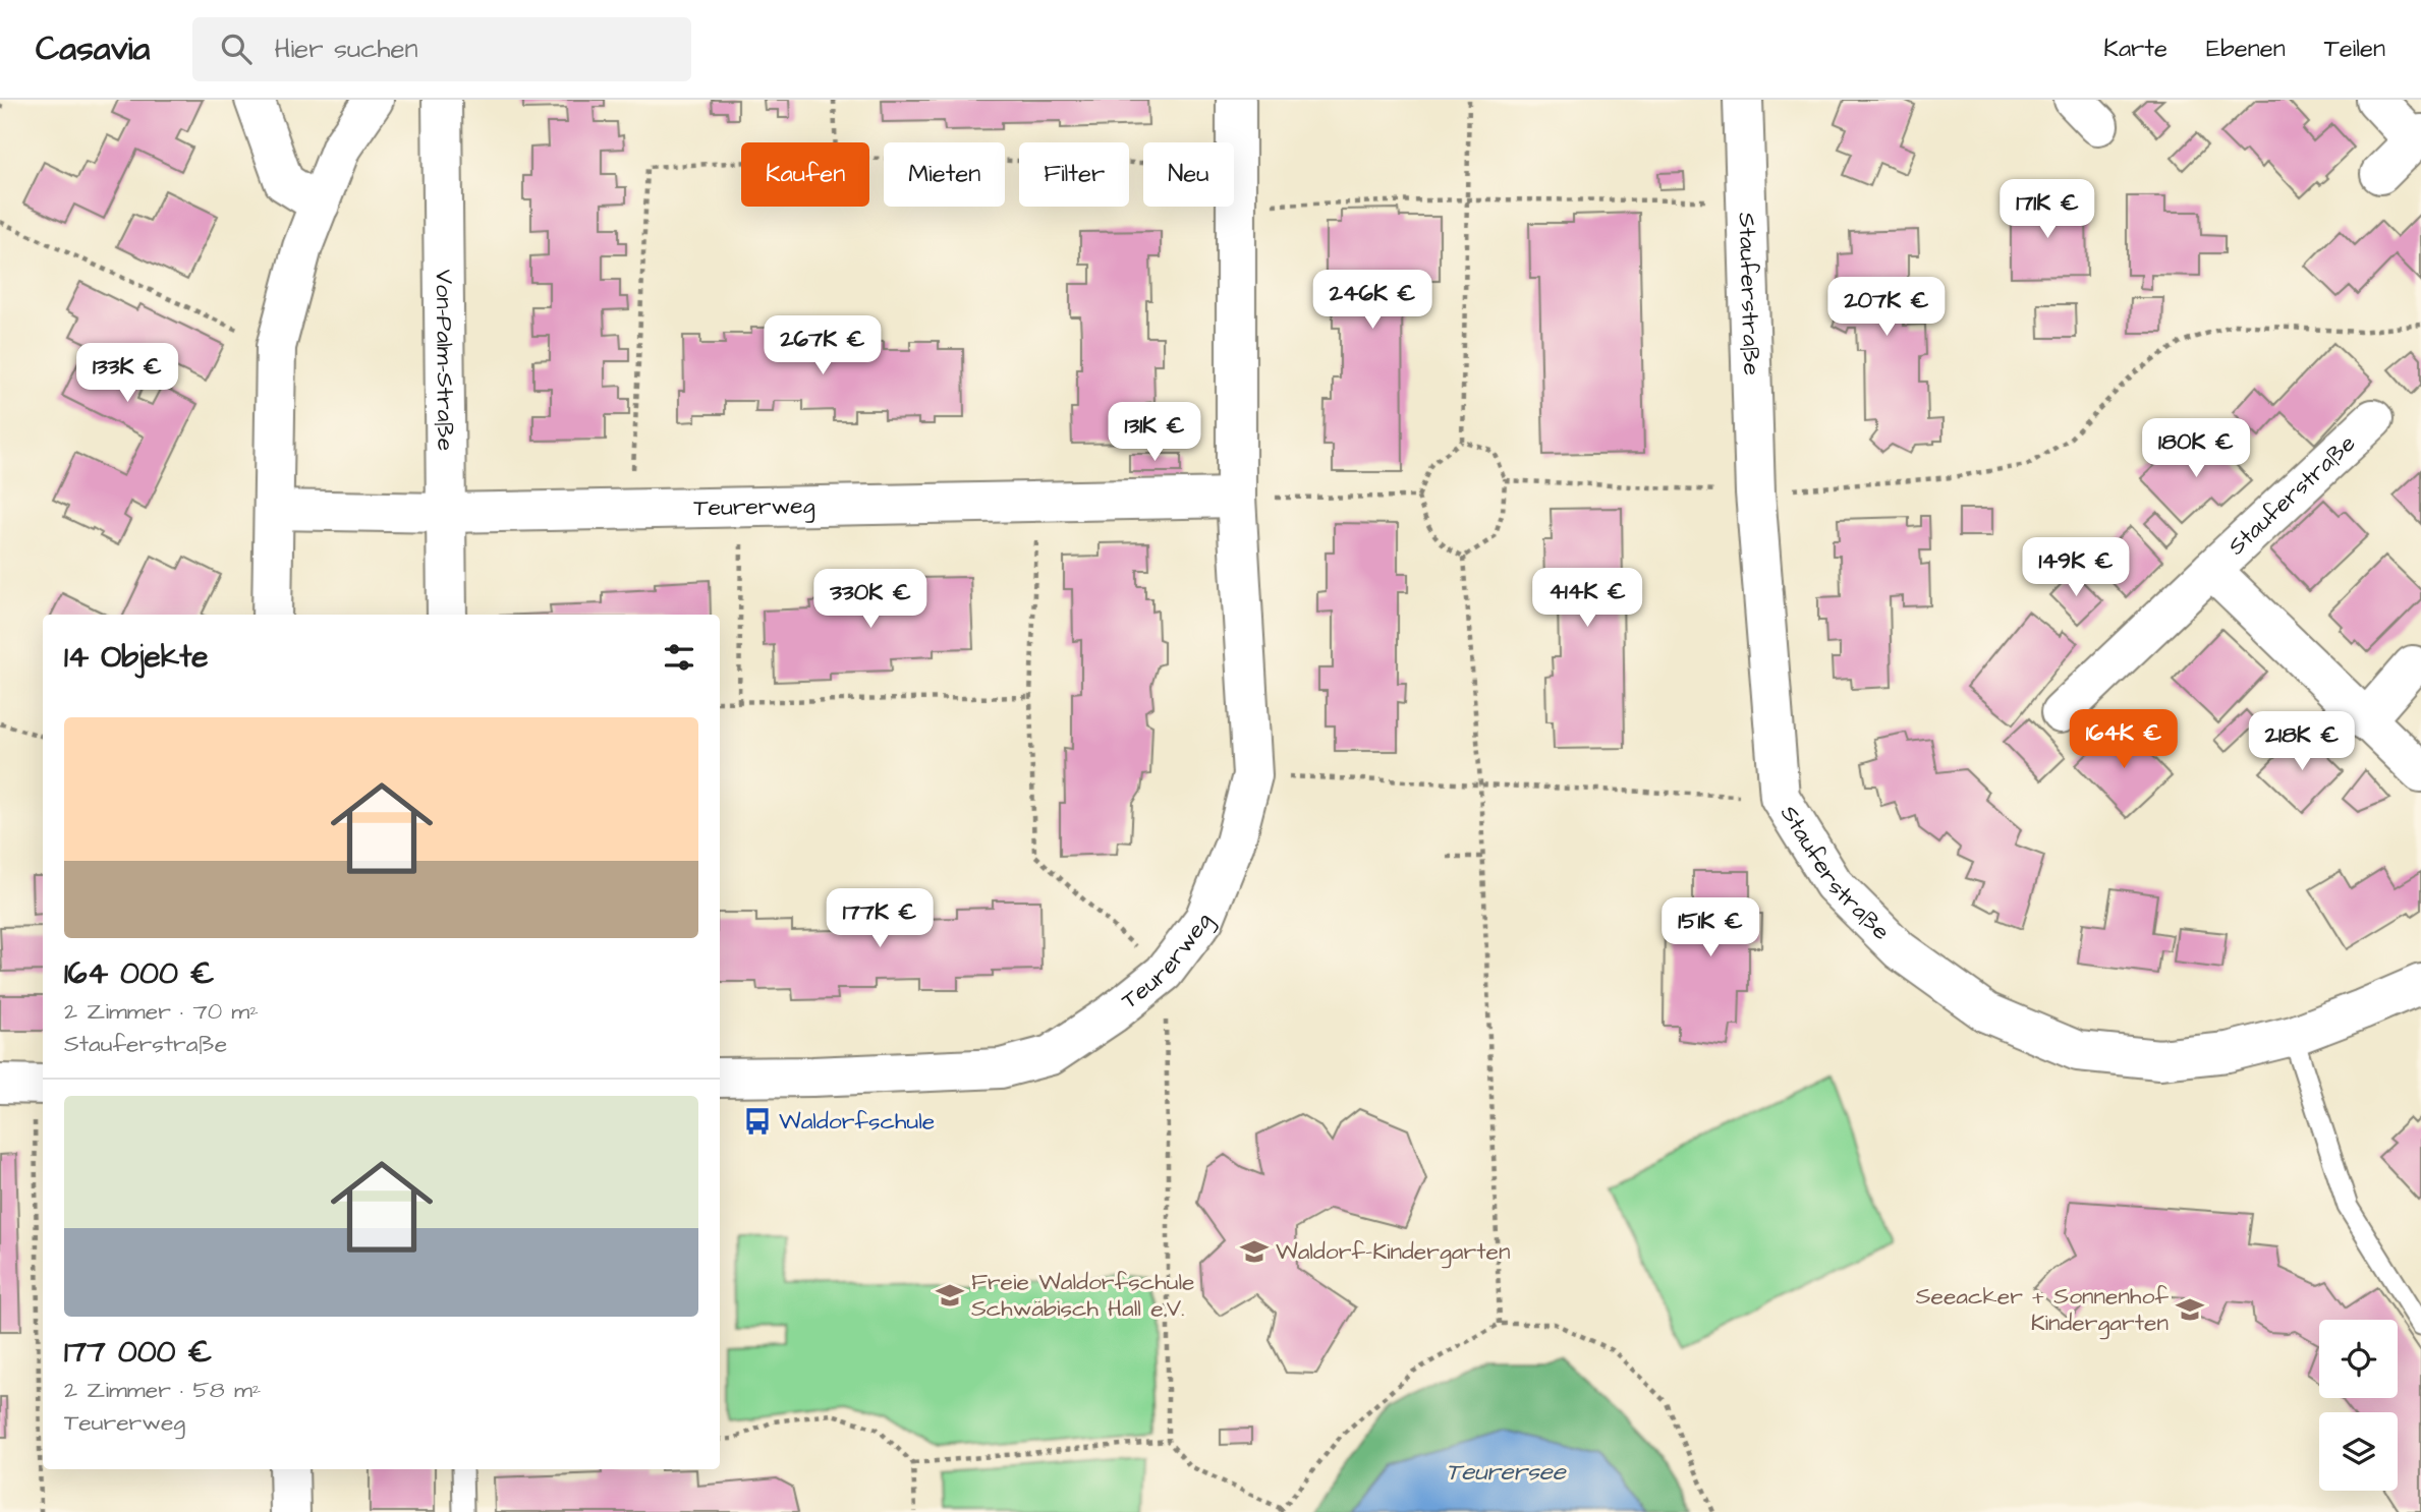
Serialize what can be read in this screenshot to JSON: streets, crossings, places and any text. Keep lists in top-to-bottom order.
{
  "streets": {
    "street": ["Stauferstraße", "Von-Palm-Straße", "Teurerweg"]
  },
  "crossings": [
    ["Von-Palm-Straße", "Teurerweg"]
  ],
  "water": ["Teurersee"],
  "places": {
    "bus stop": ["Waldorfschule"],
    "school or university": ["Waldorf-Kindergarten", "Freie Waldorfschule Schwäbisch Hall e.V.", "Seeacker + Sonnenhof Kindergarten"]
  },
  "page": {
    "header": "Casavia",
    "search": "Hier suchen",
    "nav": ["Karte", "Ebenen", "Teilen"],
    "chip": [
      "Kaufen",
      "Mieten",
      "Filter",
      "Neu"
    ],
    "price": [
      "171K €",
      "246K €",
      "207K €",
      "267K €",
      "133K €",
      "131K €",
      "180K €",
      "149K €",
      "414K €",
      "330K €",
      "164K €",
      "218K €",
      "177K €",
      "151K €"
    ],
    "heading": "14 Objekte",
    "list": [
      {
        "name": "164 000 €",
        "note": "2 Zimmer · 70 m² · Stauferstraße"
      },
      {
        "name": "177 000 €",
        "note": "2 Zimmer · 58 m² · Teurerweg"
      }
    ]
  }
}
